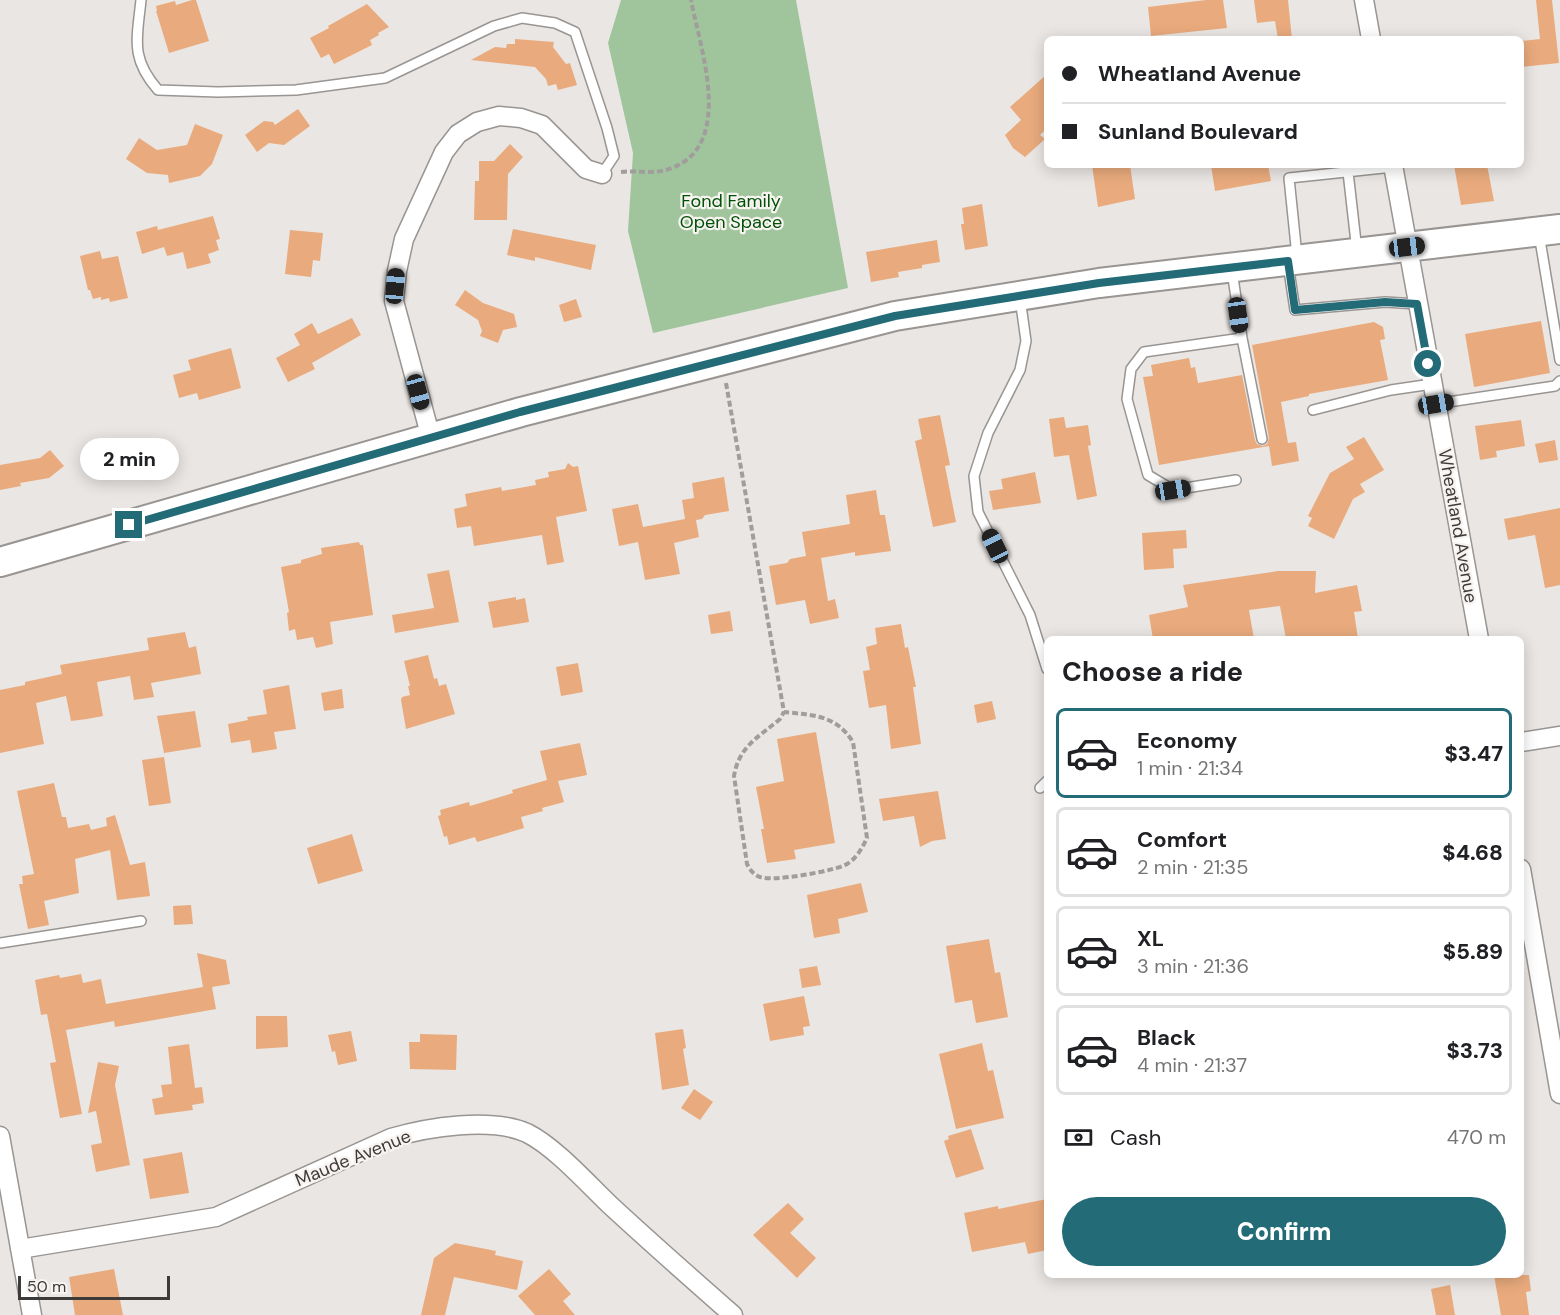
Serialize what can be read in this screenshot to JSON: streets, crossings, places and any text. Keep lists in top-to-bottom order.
{
  "streets": {
    "street": ["Wheatland Avenue", "Maude Avenue"]
  },
  "parks": ["Fond Family Open Space"],
  "scale_bar": "50 m",
  "page": {
    "banner": ["Wheatland Avenue", "Sunland Boulevard"],
    "bubble": "2 min",
    "heading": "Choose a ride",
    "list": [
      {
        "name": "Economy",
        "note": "1 min · 21:34",
        "value": "$3.47"
      },
      {
        "name": "Comfort",
        "note": "2 min · 21:35",
        "value": "$4.68"
      },
      {
        "name": "XL",
        "note": "3 min · 21:36",
        "value": "$5.89"
      },
      {
        "name": "Black",
        "note": "4 min · 21:37",
        "value": "$3.73"
      }
    ],
    "pay": ["Cash", "470 m"],
    "buttons": "Confirm",
    "scale": "50 m"
  }
}
